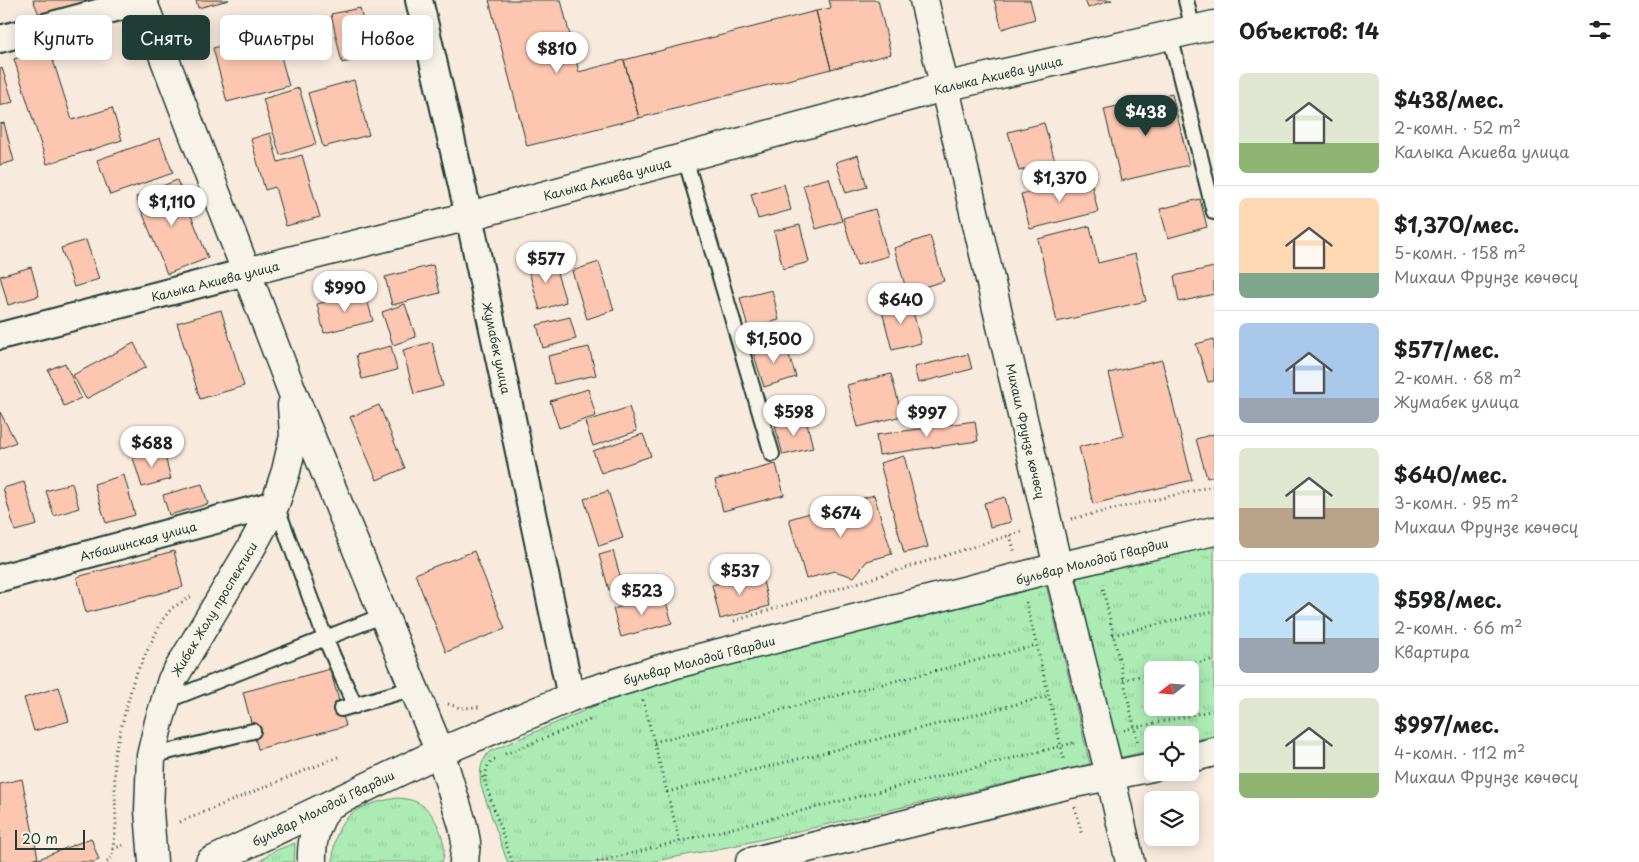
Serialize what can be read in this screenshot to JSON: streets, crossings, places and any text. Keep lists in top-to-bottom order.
{
  "streets": {
    "main road": [
      "Калыка Акиева улица",
      "Михаил Фрунзе көчөсү",
      "бульвар Молодой Гвардии",
      "Жибек Жолу проспектиси"
    ],
    "street": ["Жумабек улица", "Атбашинская улица"]
  },
  "crossings": [
    ["Калыка Акиева улица", "Жумабек улица"],
    ["Калыка Акиева улица", "Михаил Фрунзе көчөсү"],
    ["Калыка Акиева улица", "Жибек Жолу проспектиси"],
    ["Жумабек улица", "бульвар Молодой Гвардии"],
    ["Михаил Фрунзе көчөсү", "бульвар Молодой Гвардии"],
    ["Атбашинская улица", "Жибек Жолу проспектиси"],
    ["бульвар Молодой Гвардии", "Жибек Жолу проспектиси"]
  ],
  "scale_bar": "20 m",
  "north": "left",
  "page": {
    "heading": "Объектов: 14",
    "chip": [
      "Купить",
      "Снять",
      "Фильтры",
      "Новое"
    ],
    "price": [
      "$810",
      "$438",
      "$1,370",
      "$1,110",
      "$577",
      "$990",
      "$640",
      "$1,500",
      "$598",
      "$997",
      "$688",
      "$674",
      "$537",
      "$523"
    ],
    "list": [
      {
        "name": "$438/мес.",
        "note": "2-комн. · 52 m² · Калыка Акиева улица"
      },
      {
        "name": "$1,370/мес.",
        "note": "5-комн. · 158 m² · Михаил Фрунзе көчөсү"
      },
      {
        "name": "$577/мес.",
        "note": "2-комн. · 68 m² · Жумабек улица"
      },
      {
        "name": "$640/мес.",
        "note": "3-комн. · 95 m² · Михаил Фрунзе көчөсү"
      },
      {
        "name": "$598/мес.",
        "note": "2-комн. · 66 m² · Квартира"
      },
      {
        "name": "$997/мес.",
        "note": "4-комн. · 112 m² · Михаил Фрунзе көчөсү"
      }
    ],
    "scale": "20 m"
  }
}
